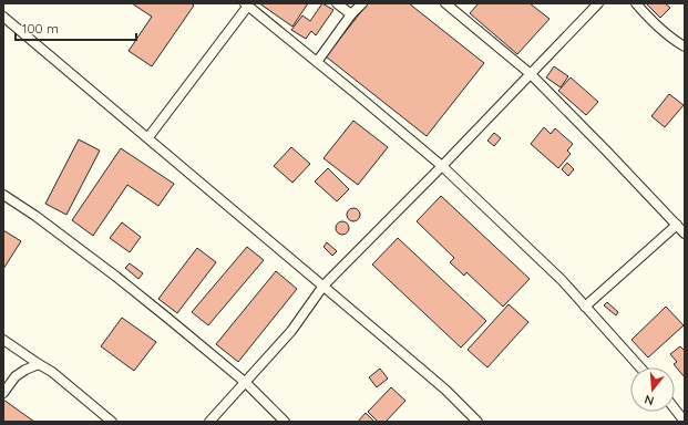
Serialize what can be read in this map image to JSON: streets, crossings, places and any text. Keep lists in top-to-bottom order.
{
  "scale_bar": "100 m",
  "north": "bottom"
}
